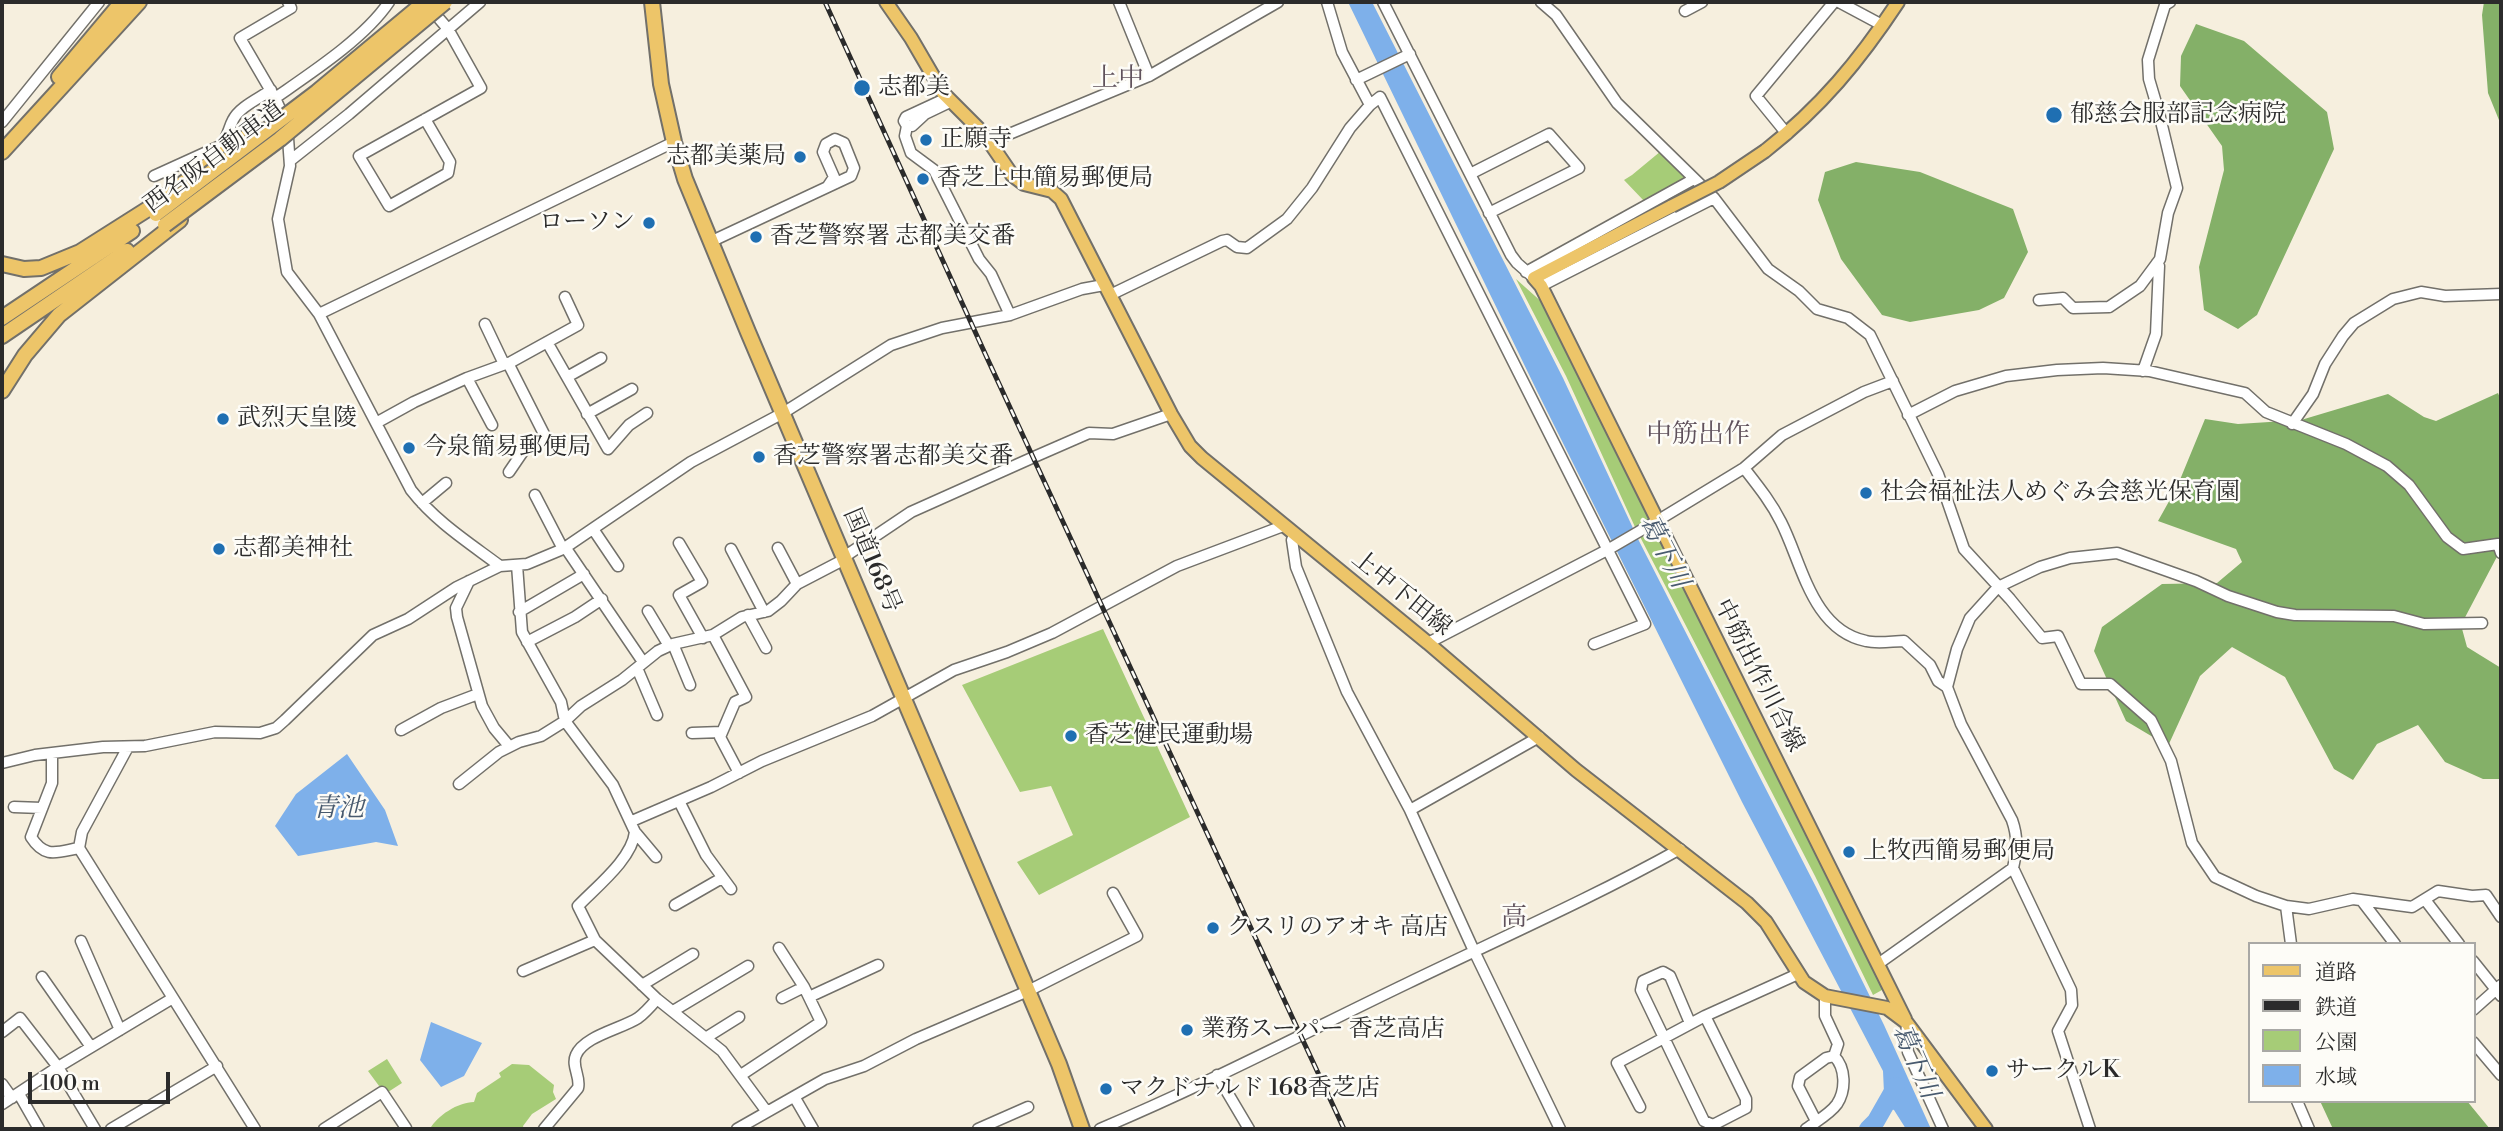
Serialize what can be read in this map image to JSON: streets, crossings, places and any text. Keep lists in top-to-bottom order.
{
  "streets": {
    "highway": ["西名阪自動車道", "国道168号"],
    "main road": ["上中下田線", "中筋出作川合線"]
  },
  "crossings": [
    ["上中下田線", "中筋出作川合線"]
  ],
  "districts": ["上中", "中筋出作", "高"],
  "water": ["葛下川", "青池"],
  "places": [
    "志都美",
    "郁慈会服部記念病院",
    "正願寺",
    "志都美薬局",
    "香芝上中簡易郵便局",
    "ローソン",
    "香芝警察署 志都美交番",
    "武烈天皇陵",
    "今泉簡易郵便局",
    "香芝警察署志都美交番",
    "社会福祉法人めぐみ会慈光保育園",
    "志都美神社",
    "香芝健民運動場",
    "上牧西簡易郵便局",
    "クスリのアオキ 高店",
    "業務スーパー 香芝高店",
    "サークルK",
    "マクドナルド 168香芝店"
  ],
  "legend": [
    "道路",
    "鉄道",
    "公園",
    "水域"
  ],
  "scale_bar": "100 m"
}
